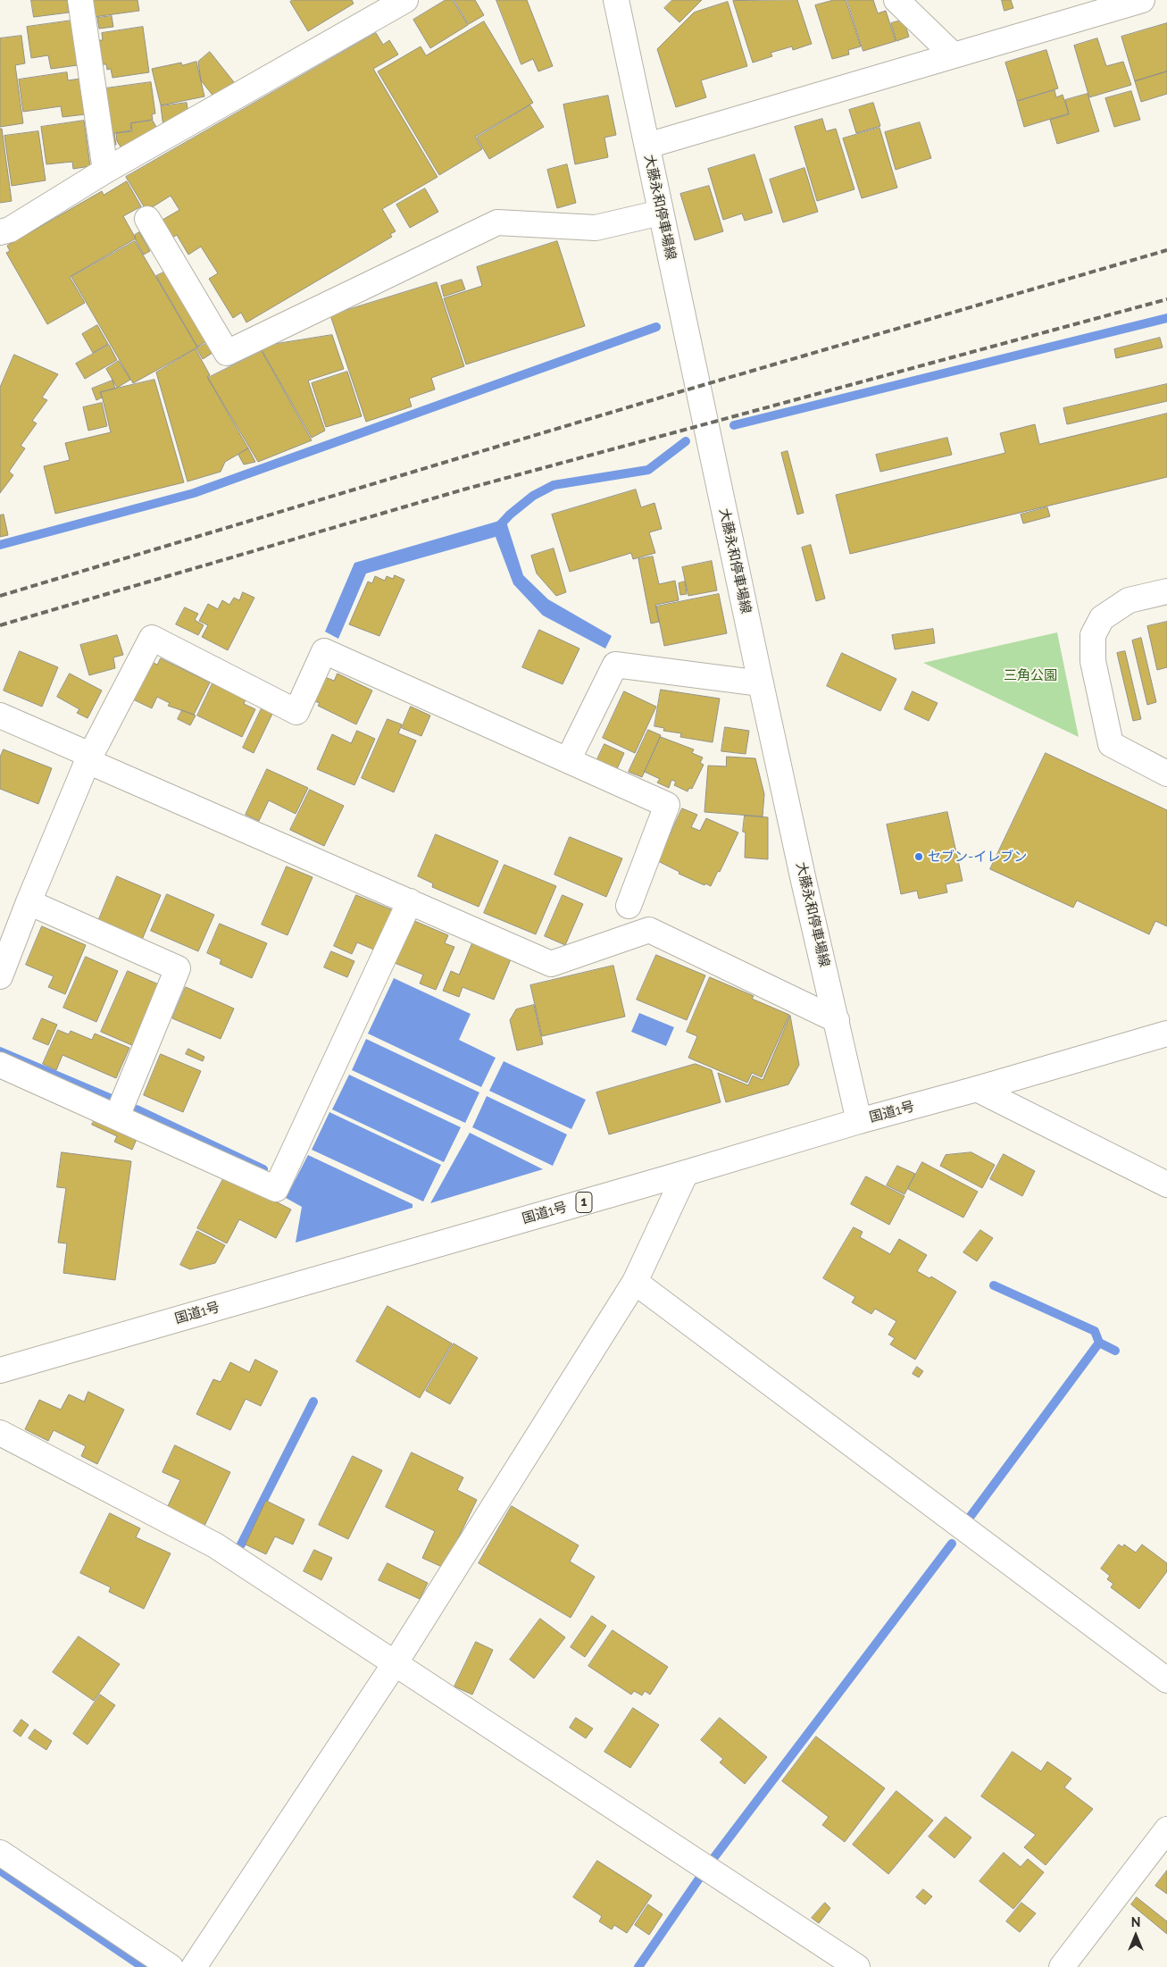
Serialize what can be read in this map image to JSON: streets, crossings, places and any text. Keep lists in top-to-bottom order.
{
  "streets": {
    "main road": ["大藤永和停車場線", "国道1号", "1"]
  },
  "crossings": [
    ["大藤永和停車場線", "国道1号"]
  ],
  "parks": ["三角公園"],
  "places": ["セブン-イレブン"],
  "north": "top"
}
